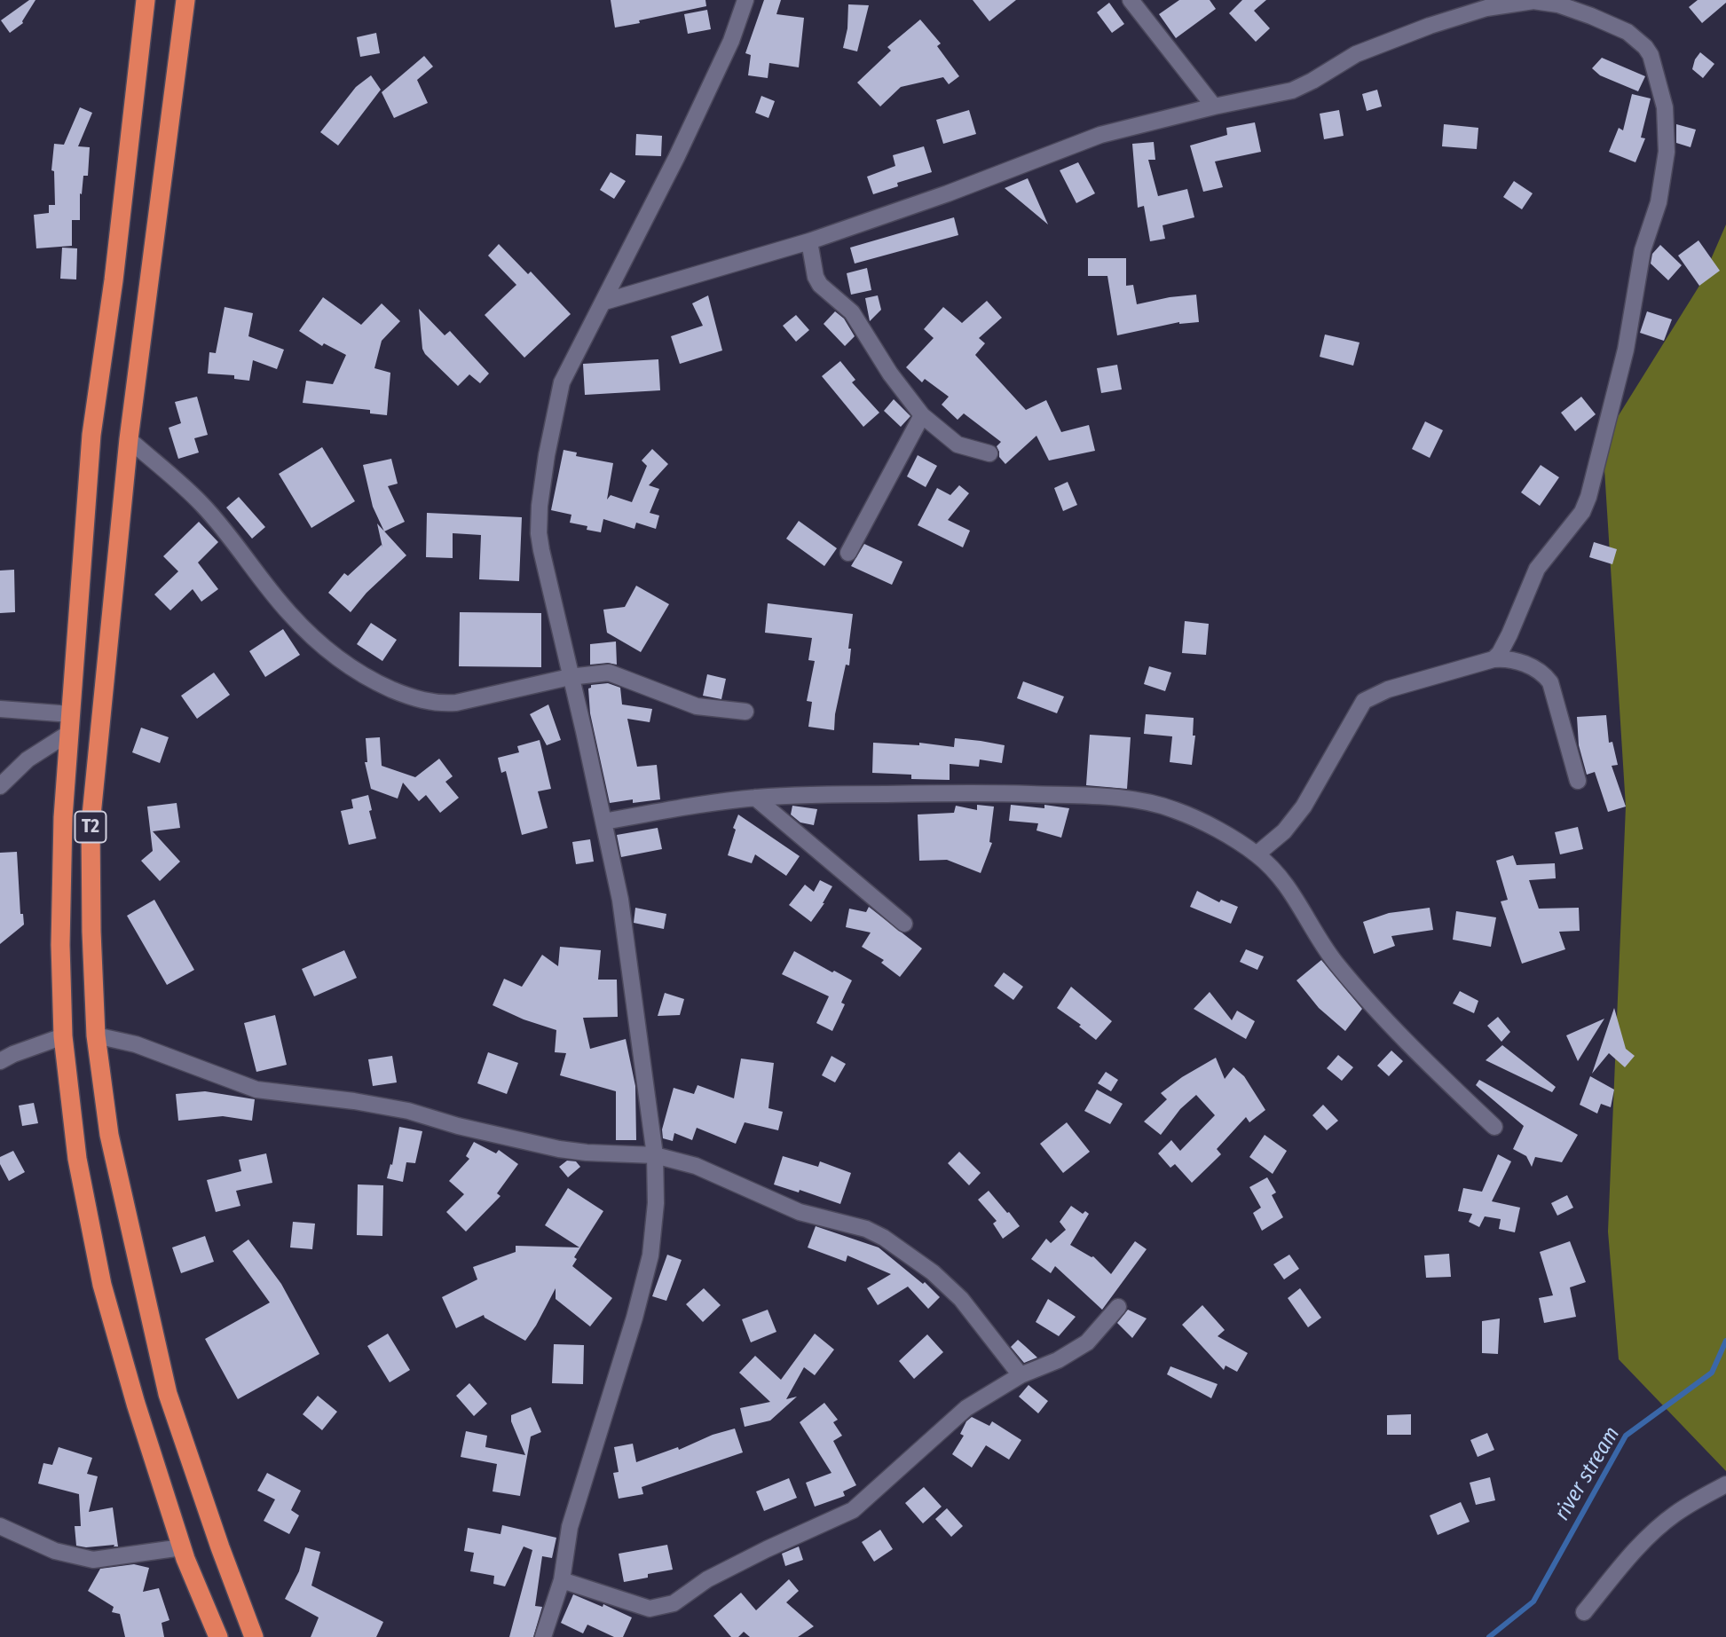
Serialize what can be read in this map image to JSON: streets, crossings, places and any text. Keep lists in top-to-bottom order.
{
  "streets": {
    "highway": ["T2"]
  },
  "water": ["river stream"]
}
